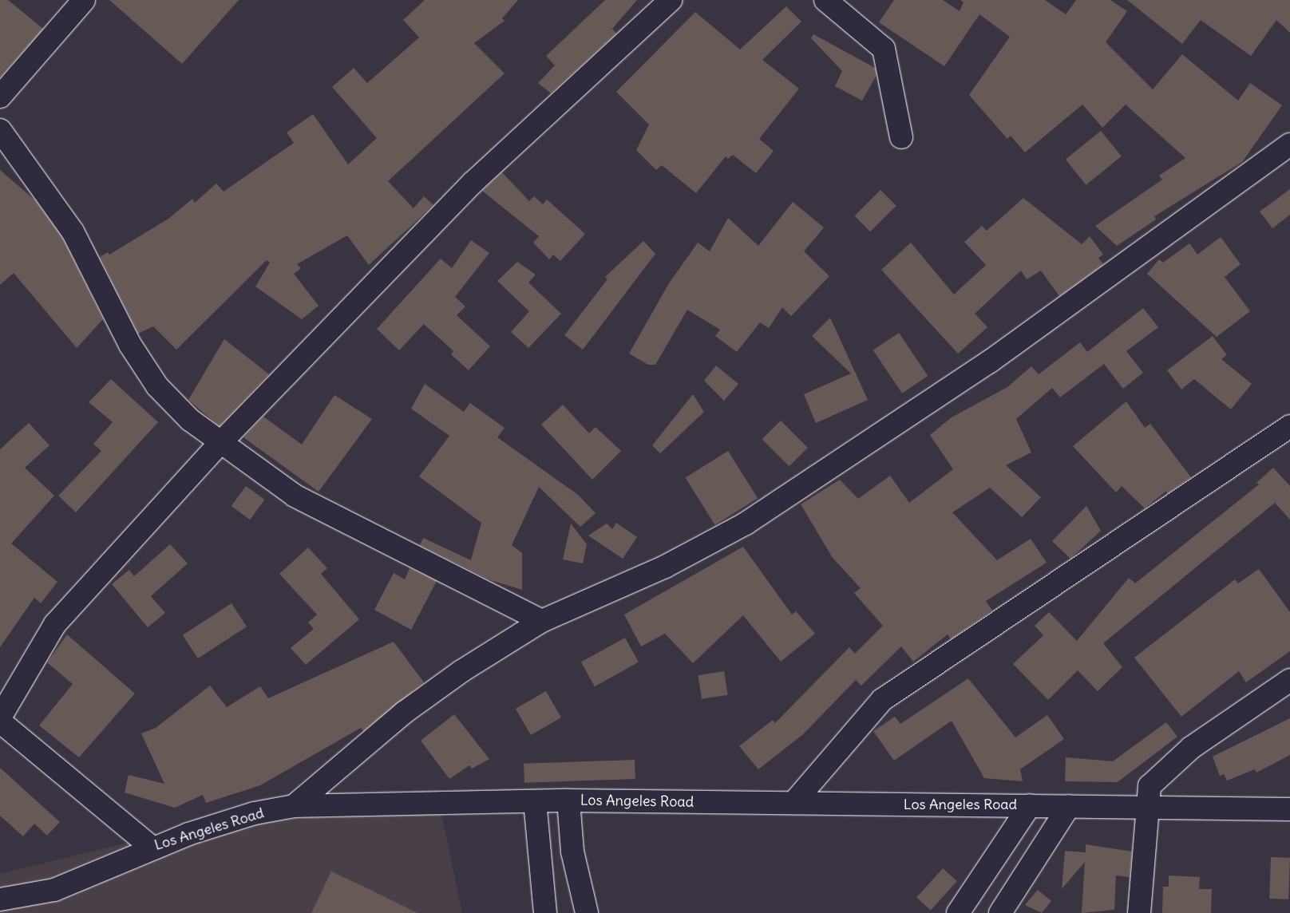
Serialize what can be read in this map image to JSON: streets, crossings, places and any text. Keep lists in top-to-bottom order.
{
  "streets": {
    "street": ["Los Angeles Road"]
  }
}
